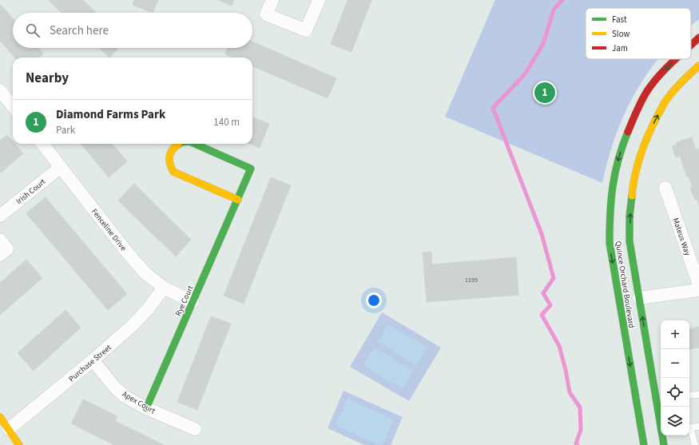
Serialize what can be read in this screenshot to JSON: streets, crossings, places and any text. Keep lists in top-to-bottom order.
{
  "streets": {
    "street": [
      "Irish Court",
      "Fenceline Drive",
      "Mateus Way",
      "Quince Orchard Boulevard",
      "Rye Court",
      "Purchase Street",
      "Apex Court"
    ]
  },
  "crossings": [
    ["Irish Court", "Fenceline Drive"],
    ["Fenceline Drive", "Rye Court"],
    ["Fenceline Drive", "Purchase Street"],
    ["Rye Court", "Apex Court"],
    ["Purchase Street", "Apex Court"]
  ],
  "house_numbers": ["1199"],
  "legend": ["Fast", "Slow", "Jam"],
  "page": {
    "search": "Search here",
    "heading": "Nearby",
    "pins": "1",
    "list": [
      {
        "mark": "1",
        "name": "Diamond Farms Park",
        "note": "Park",
        "value": "140 m"
      }
    ],
    "map_buttons": ["+", "−"]
  }
}
